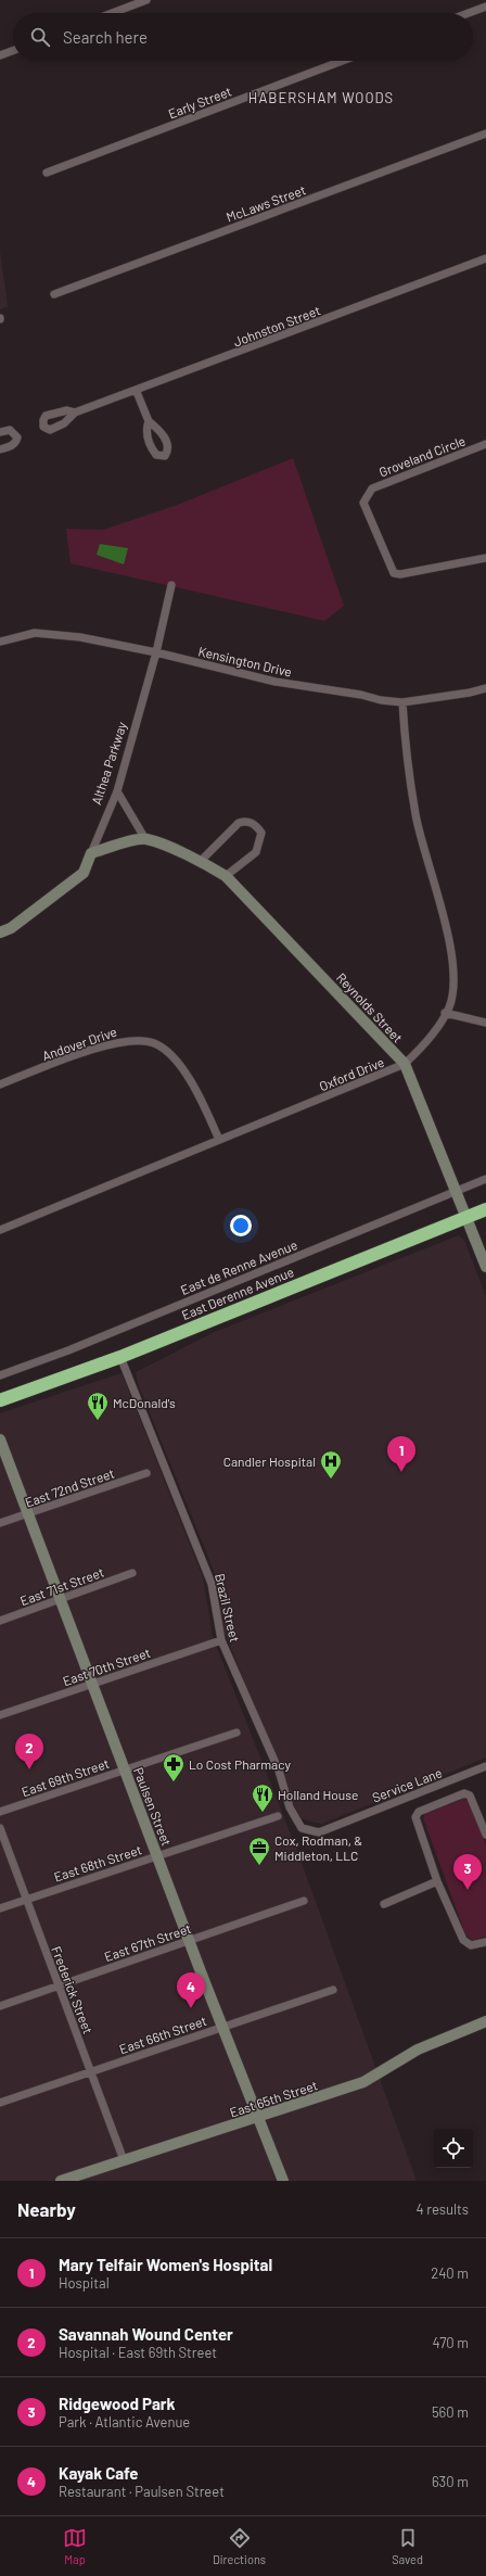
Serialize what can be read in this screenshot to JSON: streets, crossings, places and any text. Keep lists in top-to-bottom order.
{
  "streets": {
    "highway": ["East Derenne Avenue"],
    "street": [
      "Early Street",
      "McLaws Street",
      "Johnston Street",
      "Groveland Circle",
      "Kensington Drive",
      "Althea Parkway",
      "Reynolds Street",
      "Andover Drive",
      "Oxford Drive",
      "East de Renne Avenue",
      "East 72nd Street",
      "East 71st Street",
      "Brazil Street",
      "East 70th Street",
      "East 69th Street",
      "Service Lane",
      "Paulsen Street",
      "East 68th Street",
      "East 67th Street",
      "Frederick Street",
      "East 66th Street",
      "East 65th Street"
    ]
  },
  "crossings": [
    ["Kensington Drive", "Althea Parkway"],
    ["Kensington Drive", "Oxford Drive"],
    ["Reynolds Street", "Oxford Drive"],
    ["Reynolds Street", "East de Renne Avenue"],
    ["Reynolds Street", "East Derenne Avenue"],
    ["Andover Drive", "Oxford Drive"],
    ["East Derenne Avenue", "Brazil Street"],
    ["East 72nd Street", "Paulsen Street"],
    ["East 71st Street", "Paulsen Street"],
    ["Brazil Street", "East 70th Street"],
    ["Brazil Street", "Service Lane"],
    ["East 70th Street", "Paulsen Street"],
    ["East 69th Street", "Paulsen Street"],
    ["Paulsen Street", "East 68th Street"],
    ["Paulsen Street", "East 67th Street"],
    ["Paulsen Street", "East 66th Street"],
    ["Paulsen Street", "East 65th Street"],
    ["East 68th Street", "Frederick Street"],
    ["East 67th Street", "Frederick Street"],
    ["Frederick Street", "East 66th Street"],
    ["Frederick Street", "East 65th Street"]
  ],
  "districts": ["HABERSHAM WOODS"],
  "places": {
    "restaurant": ["McDonald's", "Holland House"],
    "hospital": ["Candler Hospital"],
    "pharmacy": ["Lo Cost Pharmacy"],
    "office": ["Cox, Rodman, & Middleton, LLC"]
  },
  "page": {
    "search": "Search here",
    "pins": [
      "1",
      "2",
      "3",
      "4"
    ],
    "heading": ["Nearby", "4 results"],
    "list": [
      {
        "mark": "1",
        "name": "Mary Telfair Women's Hospital",
        "note": "Hospital",
        "value": "240 m"
      },
      {
        "mark": "2",
        "name": "Savannah Wound Center",
        "note": "Hospital · East 69th Street",
        "value": "470 m"
      },
      {
        "mark": "3",
        "name": "Ridgewood Park",
        "note": "Park · Atlantic Avenue",
        "value": "560 m"
      },
      {
        "mark": "4",
        "name": "Kayak Cafe",
        "note": "Restaurant · Paulsen Street",
        "value": "630 m"
      }
    ],
    "nav": ["Map", "Directions", "Saved"]
  }
}
